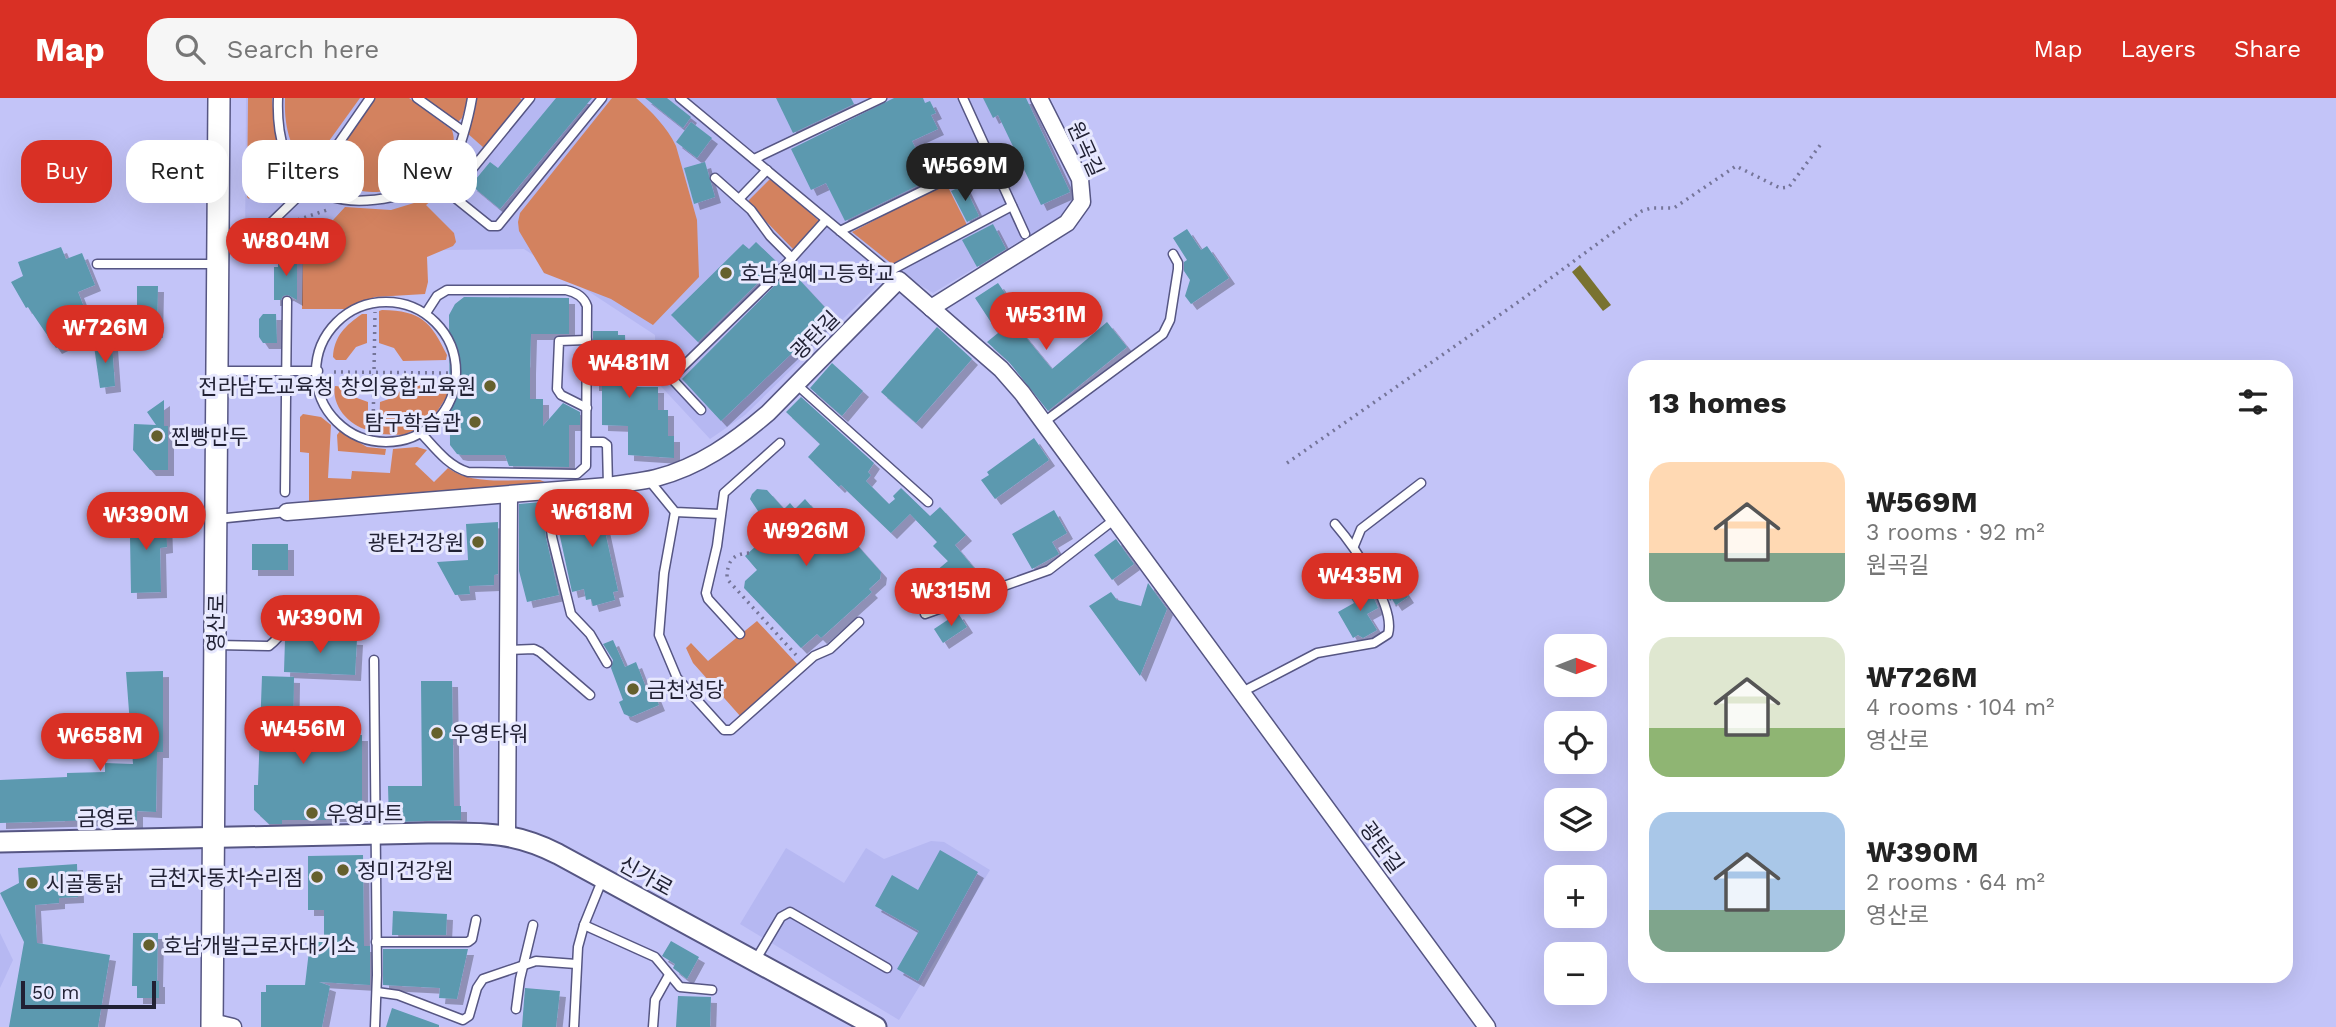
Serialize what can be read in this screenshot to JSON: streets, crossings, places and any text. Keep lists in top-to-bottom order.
{
  "streets": {
    "main road": ["영산로"],
    "street": [
      "원곡길",
      "광탄길",
      "금영로",
      "신가로"
    ]
  },
  "crossings": [
    ["원곡길", "광탄길"],
    ["영산로", "금영로"],
    ["영산로", "신가로"],
    ["금영로", "신가로"]
  ],
  "places": [
    "호남원예고등학교",
    "전라남도교육청 창의융합교육원",
    "탐구학습관",
    "찐빵만두",
    "광탄건강원",
    "금천성당",
    "우영타워",
    "우영마트",
    "정미건강원",
    "금천자동차수리점",
    "시골통닭",
    "호남개발근로자대기소"
  ],
  "scale_bar": "50 m",
  "north": "right",
  "page": {
    "header": "Map",
    "search": "Search here",
    "nav": ["Map", "Layers", "Share"],
    "chip": [
      "Buy",
      "Rent",
      "Filters",
      "New"
    ],
    "price": [
      "₩569M",
      "₩804M",
      "₩531M",
      "₩726M",
      "₩481M",
      "₩618M",
      "₩390M",
      "₩926M",
      "₩435M",
      "₩315M",
      "₩390M",
      "₩456M",
      "₩658M"
    ],
    "heading": "13 homes",
    "list": [
      {
        "name": "₩569M",
        "note": "3 rooms · 92 m² · 원곡길"
      },
      {
        "name": "₩726M",
        "note": "4 rooms · 104 m² · 영산로"
      },
      {
        "name": "₩390M",
        "note": "2 rooms · 64 m² · 영산로"
      }
    ],
    "map_buttons": ["+", "−"],
    "scale": "50 m"
  }
}
